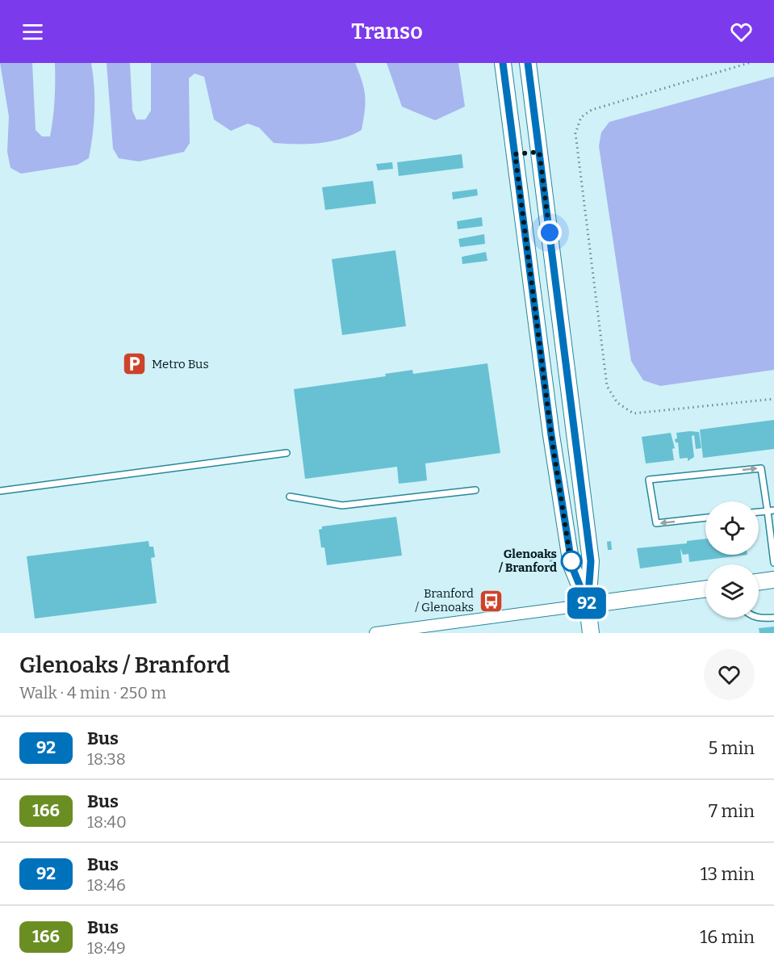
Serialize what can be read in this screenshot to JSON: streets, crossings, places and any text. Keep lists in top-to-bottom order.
{
  "places": {
    "parking": ["Metro Bus"],
    "other": ["Glenoaks / Branford"],
    "bus stop": ["Branford / Glenoaks"]
  },
  "lines": ["bus line 92"],
  "page": {
    "header": "Transo",
    "on_map": "92",
    "heading": ["Glenoaks / Branford", "Walk · 4 min · 250 m"],
    "list": [
      {
        "mark": "92",
        "name": "Bus",
        "note": "18:38",
        "value": "5 min"
      },
      {
        "mark": "166",
        "name": "Bus",
        "note": "18:40",
        "value": "7 min"
      },
      {
        "mark": "92",
        "name": "Bus",
        "note": "18:46",
        "value": "13 min"
      },
      {
        "mark": "166",
        "name": "Bus",
        "note": "18:49",
        "value": "16 min"
      }
    ]
  }
}
